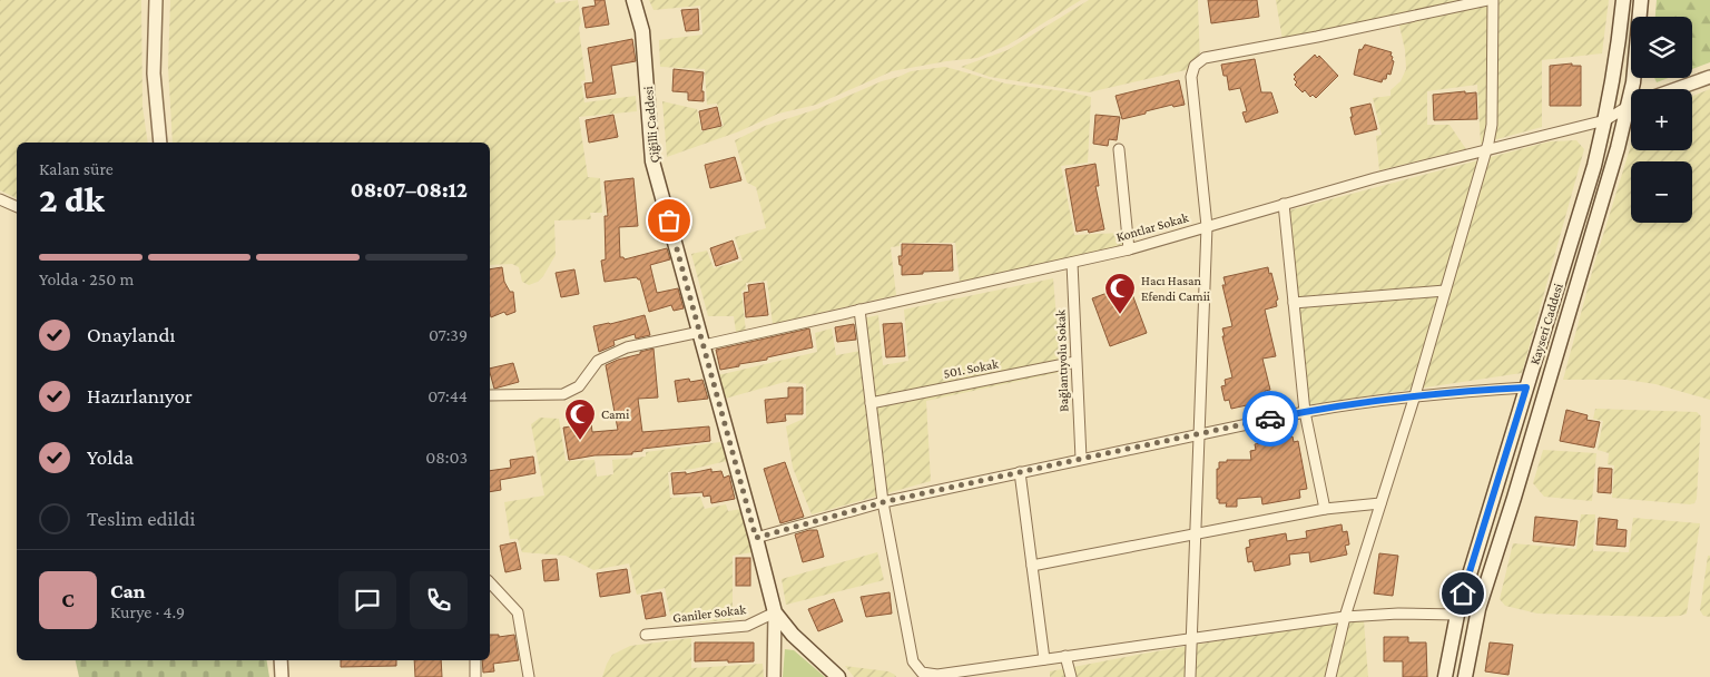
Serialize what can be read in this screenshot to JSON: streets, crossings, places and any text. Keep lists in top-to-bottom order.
{
  "streets": {
    "main road": ["Çiğilli Caddesi", "Kayseri Caddesi"],
    "street": [
      "Kontlar Sokak",
      "Bağlantıyolu Sokak",
      "501. Sokak",
      "Ganiler Sokak"
    ]
  },
  "crossings": [
    ["Çiğilli Caddesi", "Kontlar Sokak"],
    ["Çiğilli Caddesi", "Ganiler Sokak"],
    ["Kontlar Sokak", "Kayseri Caddesi"],
    ["Kontlar Sokak", "Bağlantıyolu Sokak"],
    ["Bağlantıyolu Sokak", "501. Sokak"]
  ],
  "places": {
    "mosque": ["Hacı Hasan Efendi Camii", "Cami"]
  },
  "page": {
    "map_buttons": ["+", "−"],
    "heading": ["2 dk", "Kalan süre", "08:07–08:12"],
    "panel": ["Can", "Kurye · 4.9"],
    "bar": "Yolda · 250 m",
    "list": [
      ["Onaylandı", "07:39"],
      ["Hazırlanıyor", "07:44"],
      ["Yolda", "08:03"],
      "Teslim edildi"
    ],
    "round": "C"
  }
}
